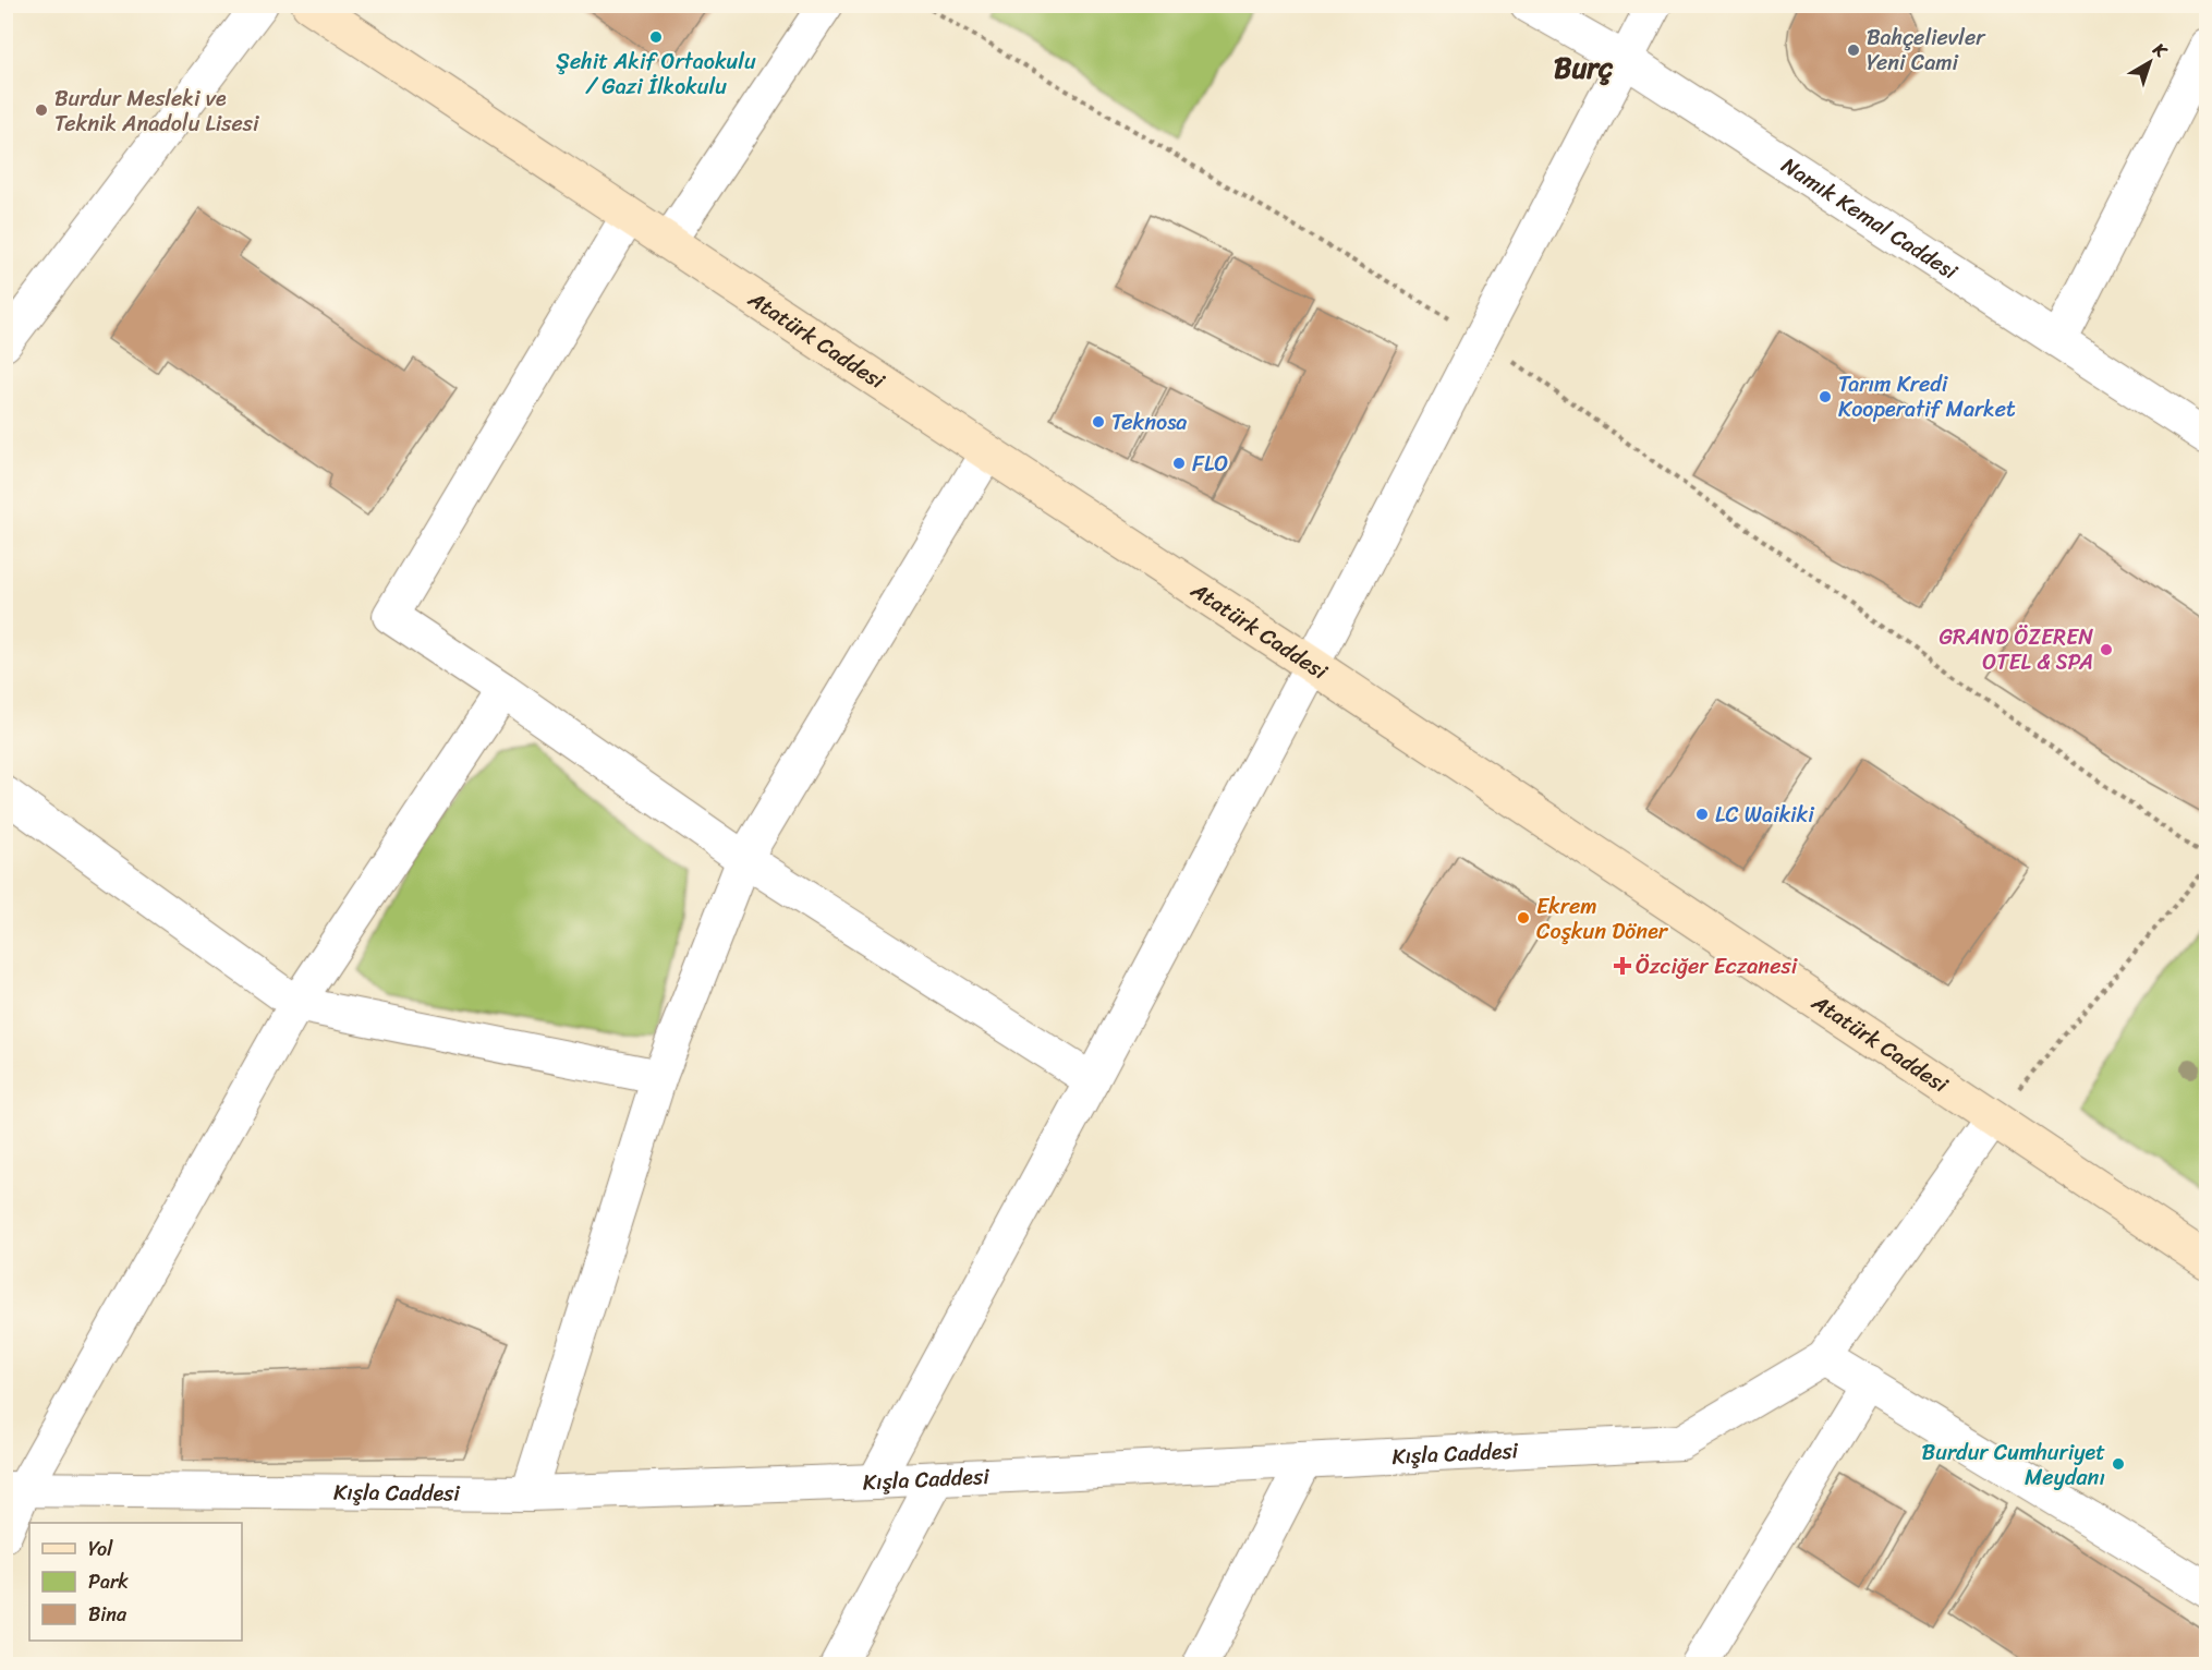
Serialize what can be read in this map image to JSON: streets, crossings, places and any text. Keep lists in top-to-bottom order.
{
  "streets": {
    "main road": ["Atatürk Caddesi"],
    "street": ["Namık Kemal Caddesi", "Kışla Caddesi"]
  },
  "districts": ["Burç"],
  "places": {
    "other": [
      "Şehit Akif Ortaokulu / Gazi İlkokulu",
      "Bahçelievler Yeni Cami",
      "Burdur Mesleki ve Teknik Anadolu Lisesi",
      "Tarım Kredi Kooperatif Market",
      "Teknosa",
      "FLO",
      "GRAND ÖZEREN OTEL & SPA",
      "LC Waikiki",
      "Ekrem Coşkun Döner",
      "Burdur Cumhuriyet Meydanı"
    ],
    "health": ["Özciğer Eczanesi"]
  },
  "legend": ["Yol", "Park", "Bina"],
  "north": "top right"
}
